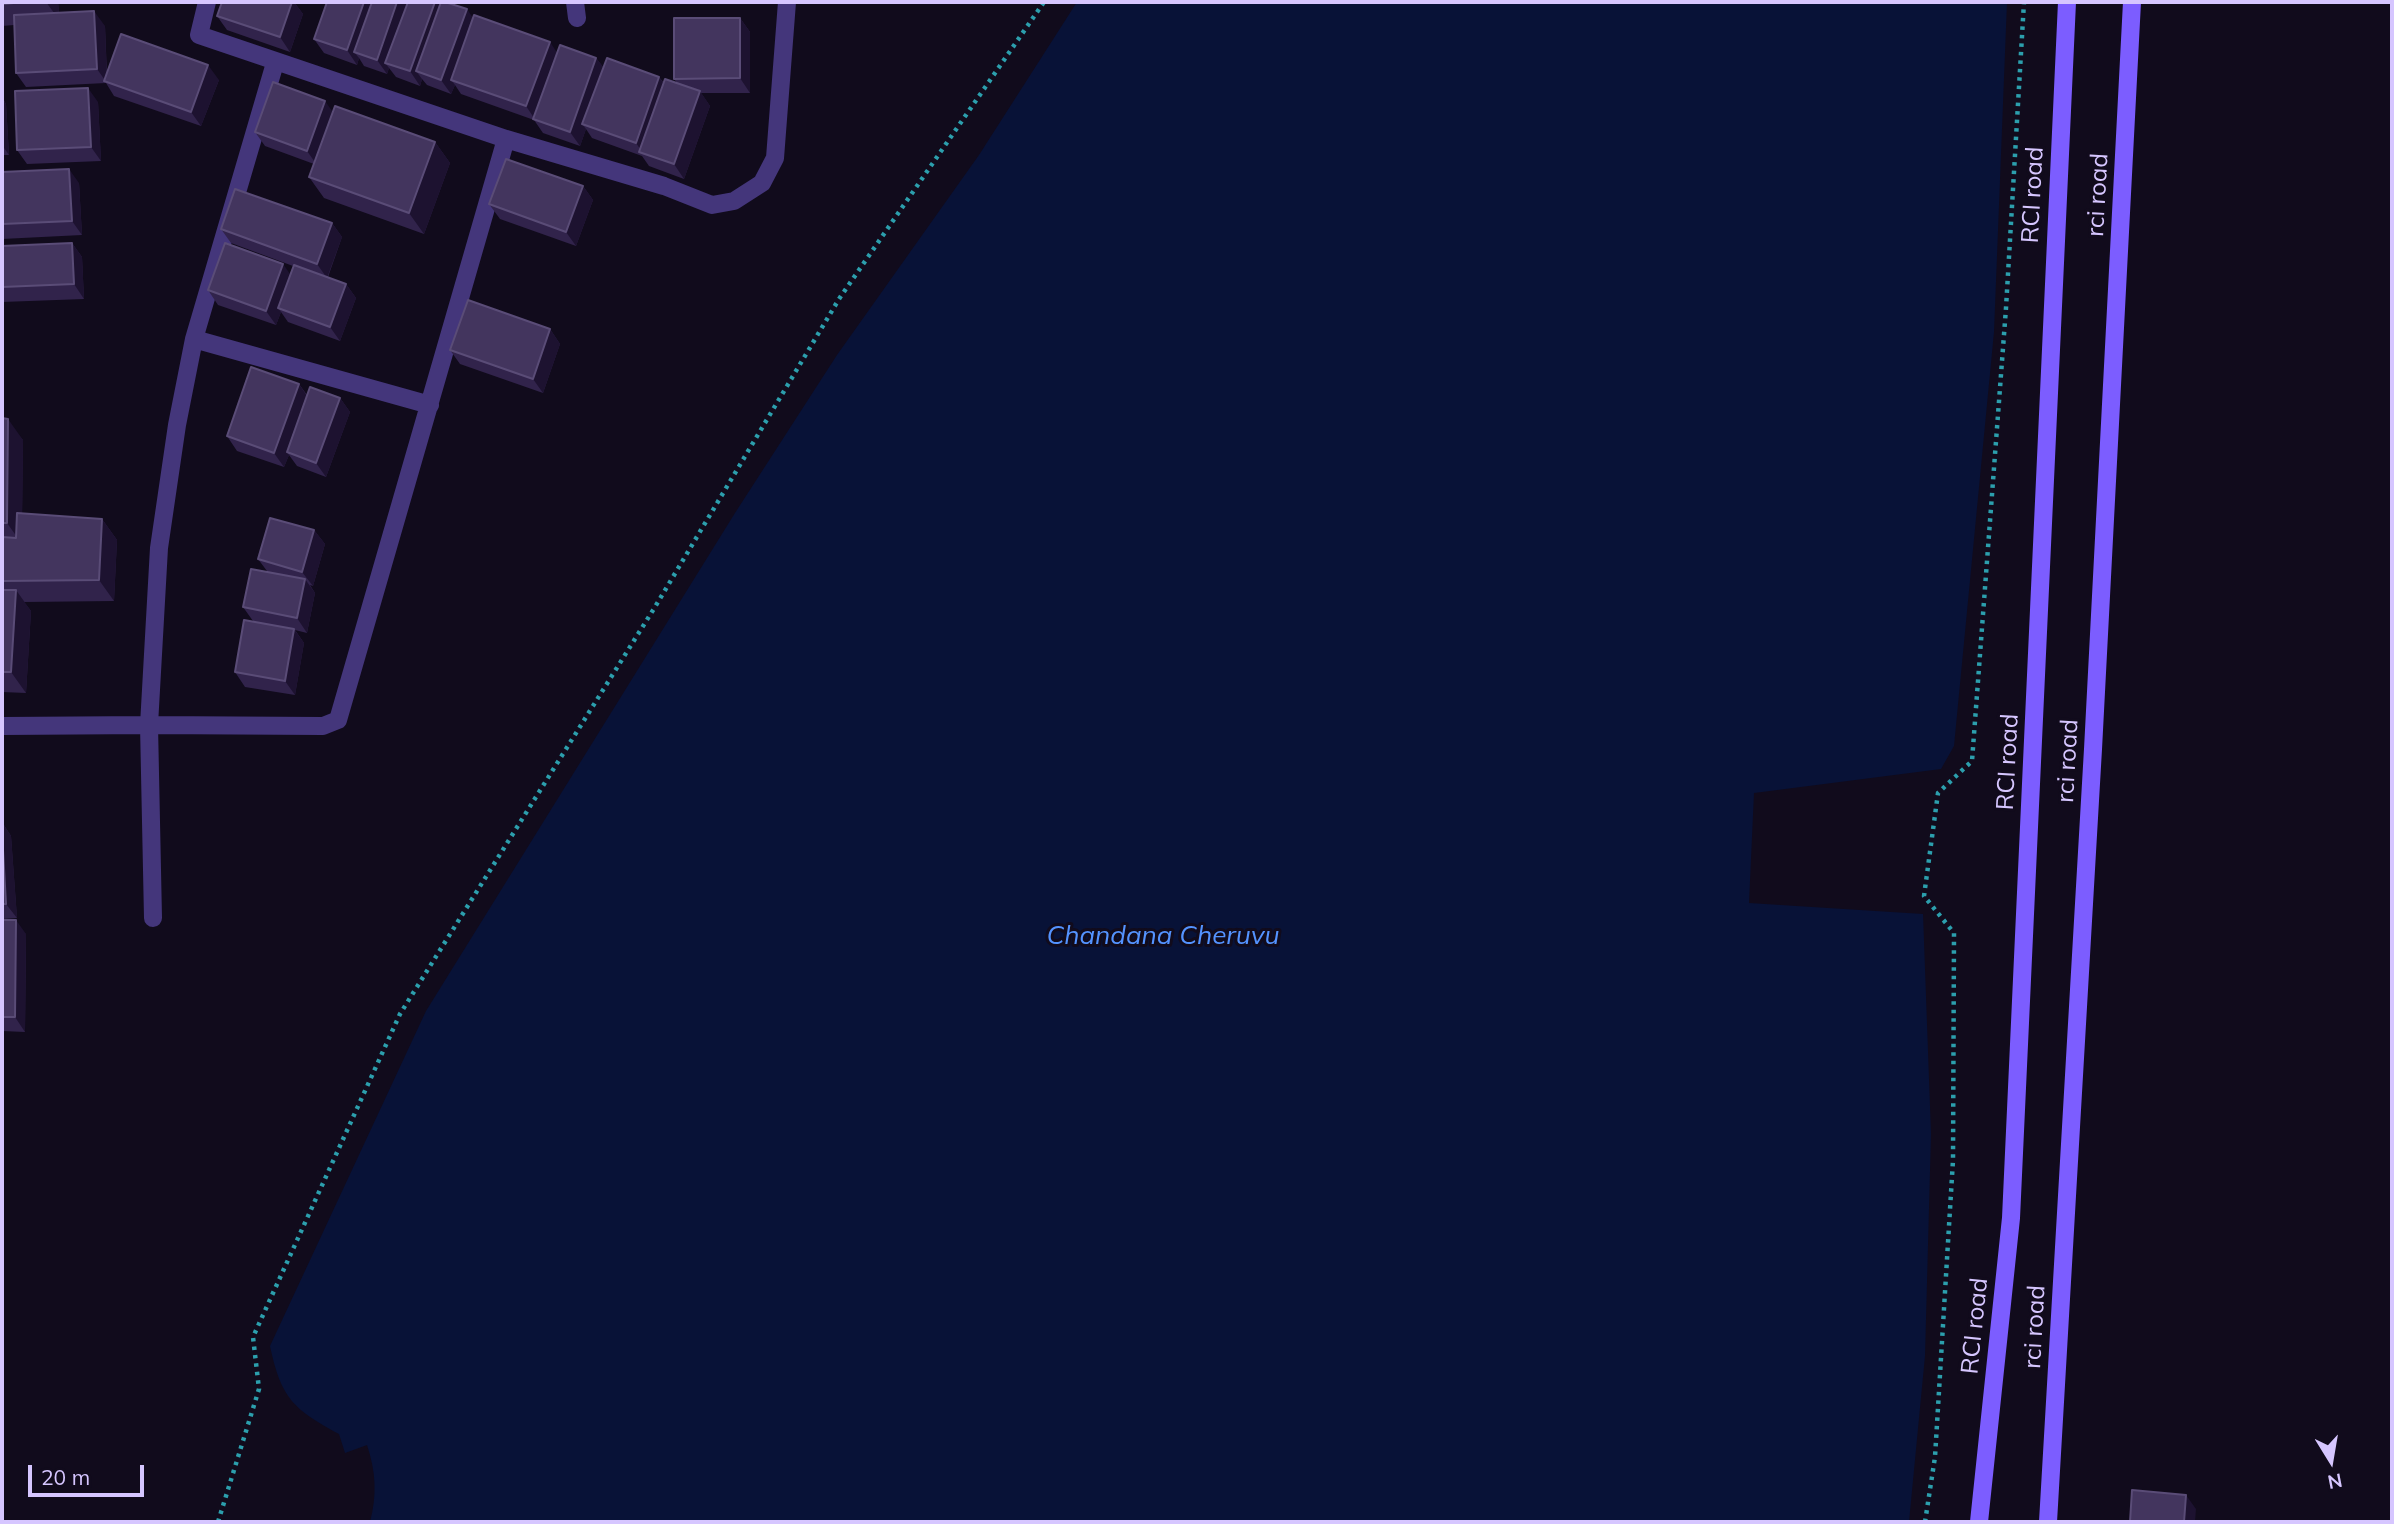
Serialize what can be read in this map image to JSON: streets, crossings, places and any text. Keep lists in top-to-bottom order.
{
  "streets": {
    "main road": ["RCI road", "rci road"]
  },
  "water": ["Chandana Cheruvu"],
  "scale_bar": "20 m",
  "north": "bottom"
}
